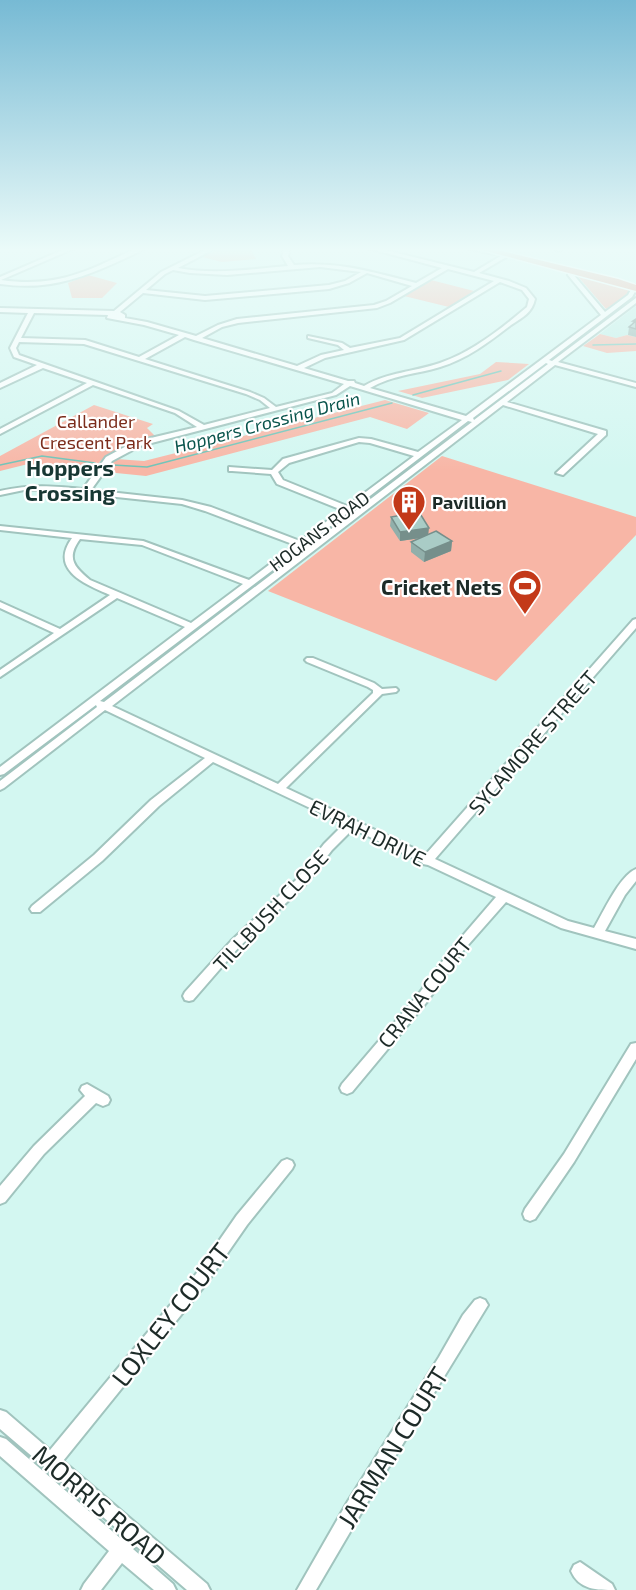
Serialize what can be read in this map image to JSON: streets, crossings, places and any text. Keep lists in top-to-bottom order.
{
  "streets": {
    "street": [
      "HOGANS ROAD",
      "SYCAMORE STREET",
      "EVRAH DRIVE",
      "TILLBUSH CLOSE",
      "CRANA COURT",
      "LOXLEY COURT",
      "JARMAN COURT",
      "MORRIS ROAD"
    ]
  },
  "crossings": [
    ["HOGANS ROAD", "EVRAH DRIVE"],
    ["SYCAMORE STREET", "EVRAH DRIVE"],
    ["EVRAH DRIVE", "TILLBUSH CLOSE"],
    ["EVRAH DRIVE", "CRANA COURT"],
    ["LOXLEY COURT", "MORRIS ROAD"]
  ],
  "districts": ["Hoppers Crossing"],
  "water": ["Hoppers Crossing Drain"],
  "parks": ["Callander Crescent Park"],
  "places": {
    "building": ["Pavillion"],
    "sports": ["Cricket Nets"]
  }
}
